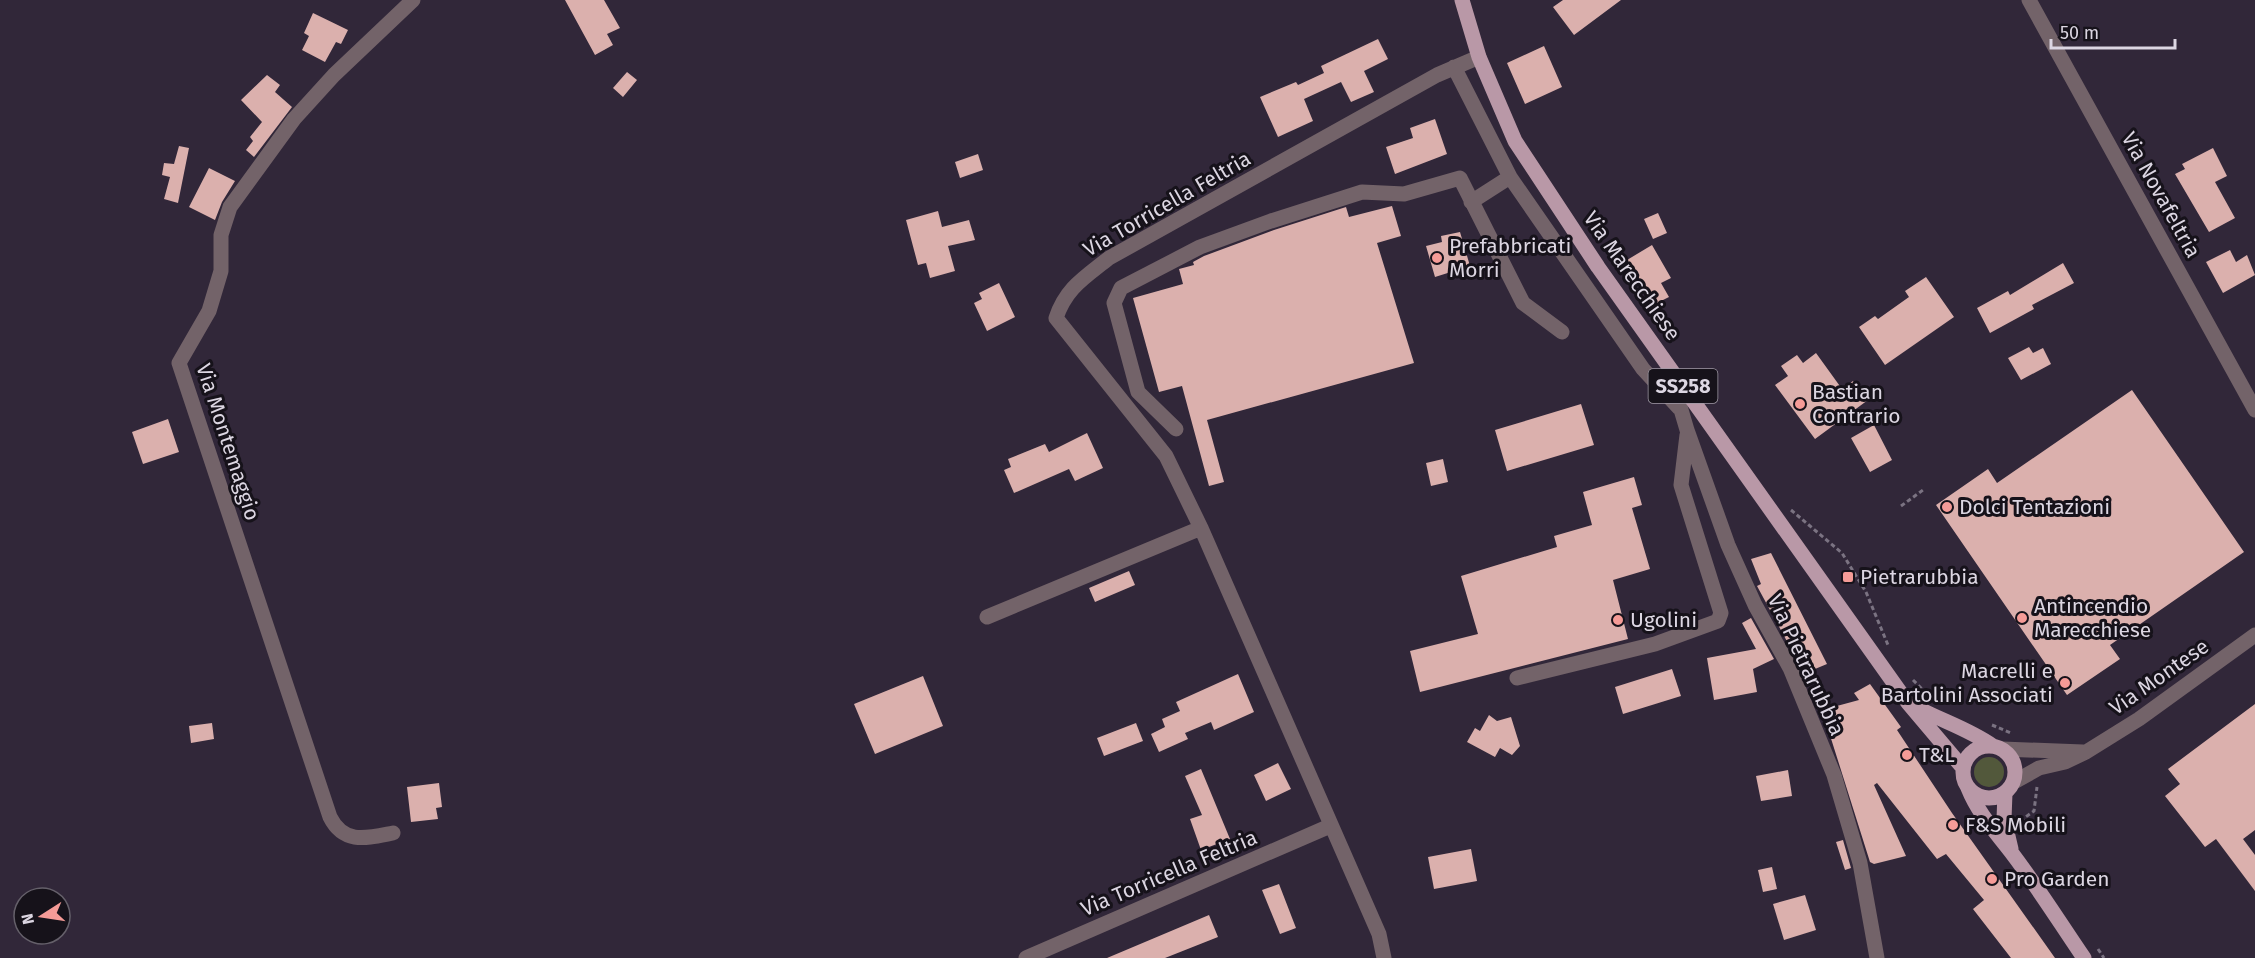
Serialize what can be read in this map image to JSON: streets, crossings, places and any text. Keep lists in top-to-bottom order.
{
  "streets": {
    "main road": ["Via Marecchiese", "SS258"],
    "street": [
      "Via Novafeltria",
      "Via Torricella Feltria",
      "Via Montemaggio",
      "Via Pietrarubbia",
      "Via Montese"
    ]
  },
  "crossings": [
    ["Via Torricella Feltria", "Via Marecchiese"],
    ["Via Marecchiese", "Via Pietrarubbia"],
    ["Via Marecchiese", "Via Montese"]
  ],
  "places": {
    "other": [
      "Prefabbricati Morri",
      "Bastian Contrario",
      "Dolci Tentazioni",
      "Antincendio Marecchiese",
      "Ugolini",
      "Macrelli e Bartolini Associati",
      "T&L",
      "F&S Mobili",
      "Pro Garden"
    ],
    "transit": ["Pietrarubbia"]
  },
  "scale_bar": "50 m",
  "north": "left"
}
